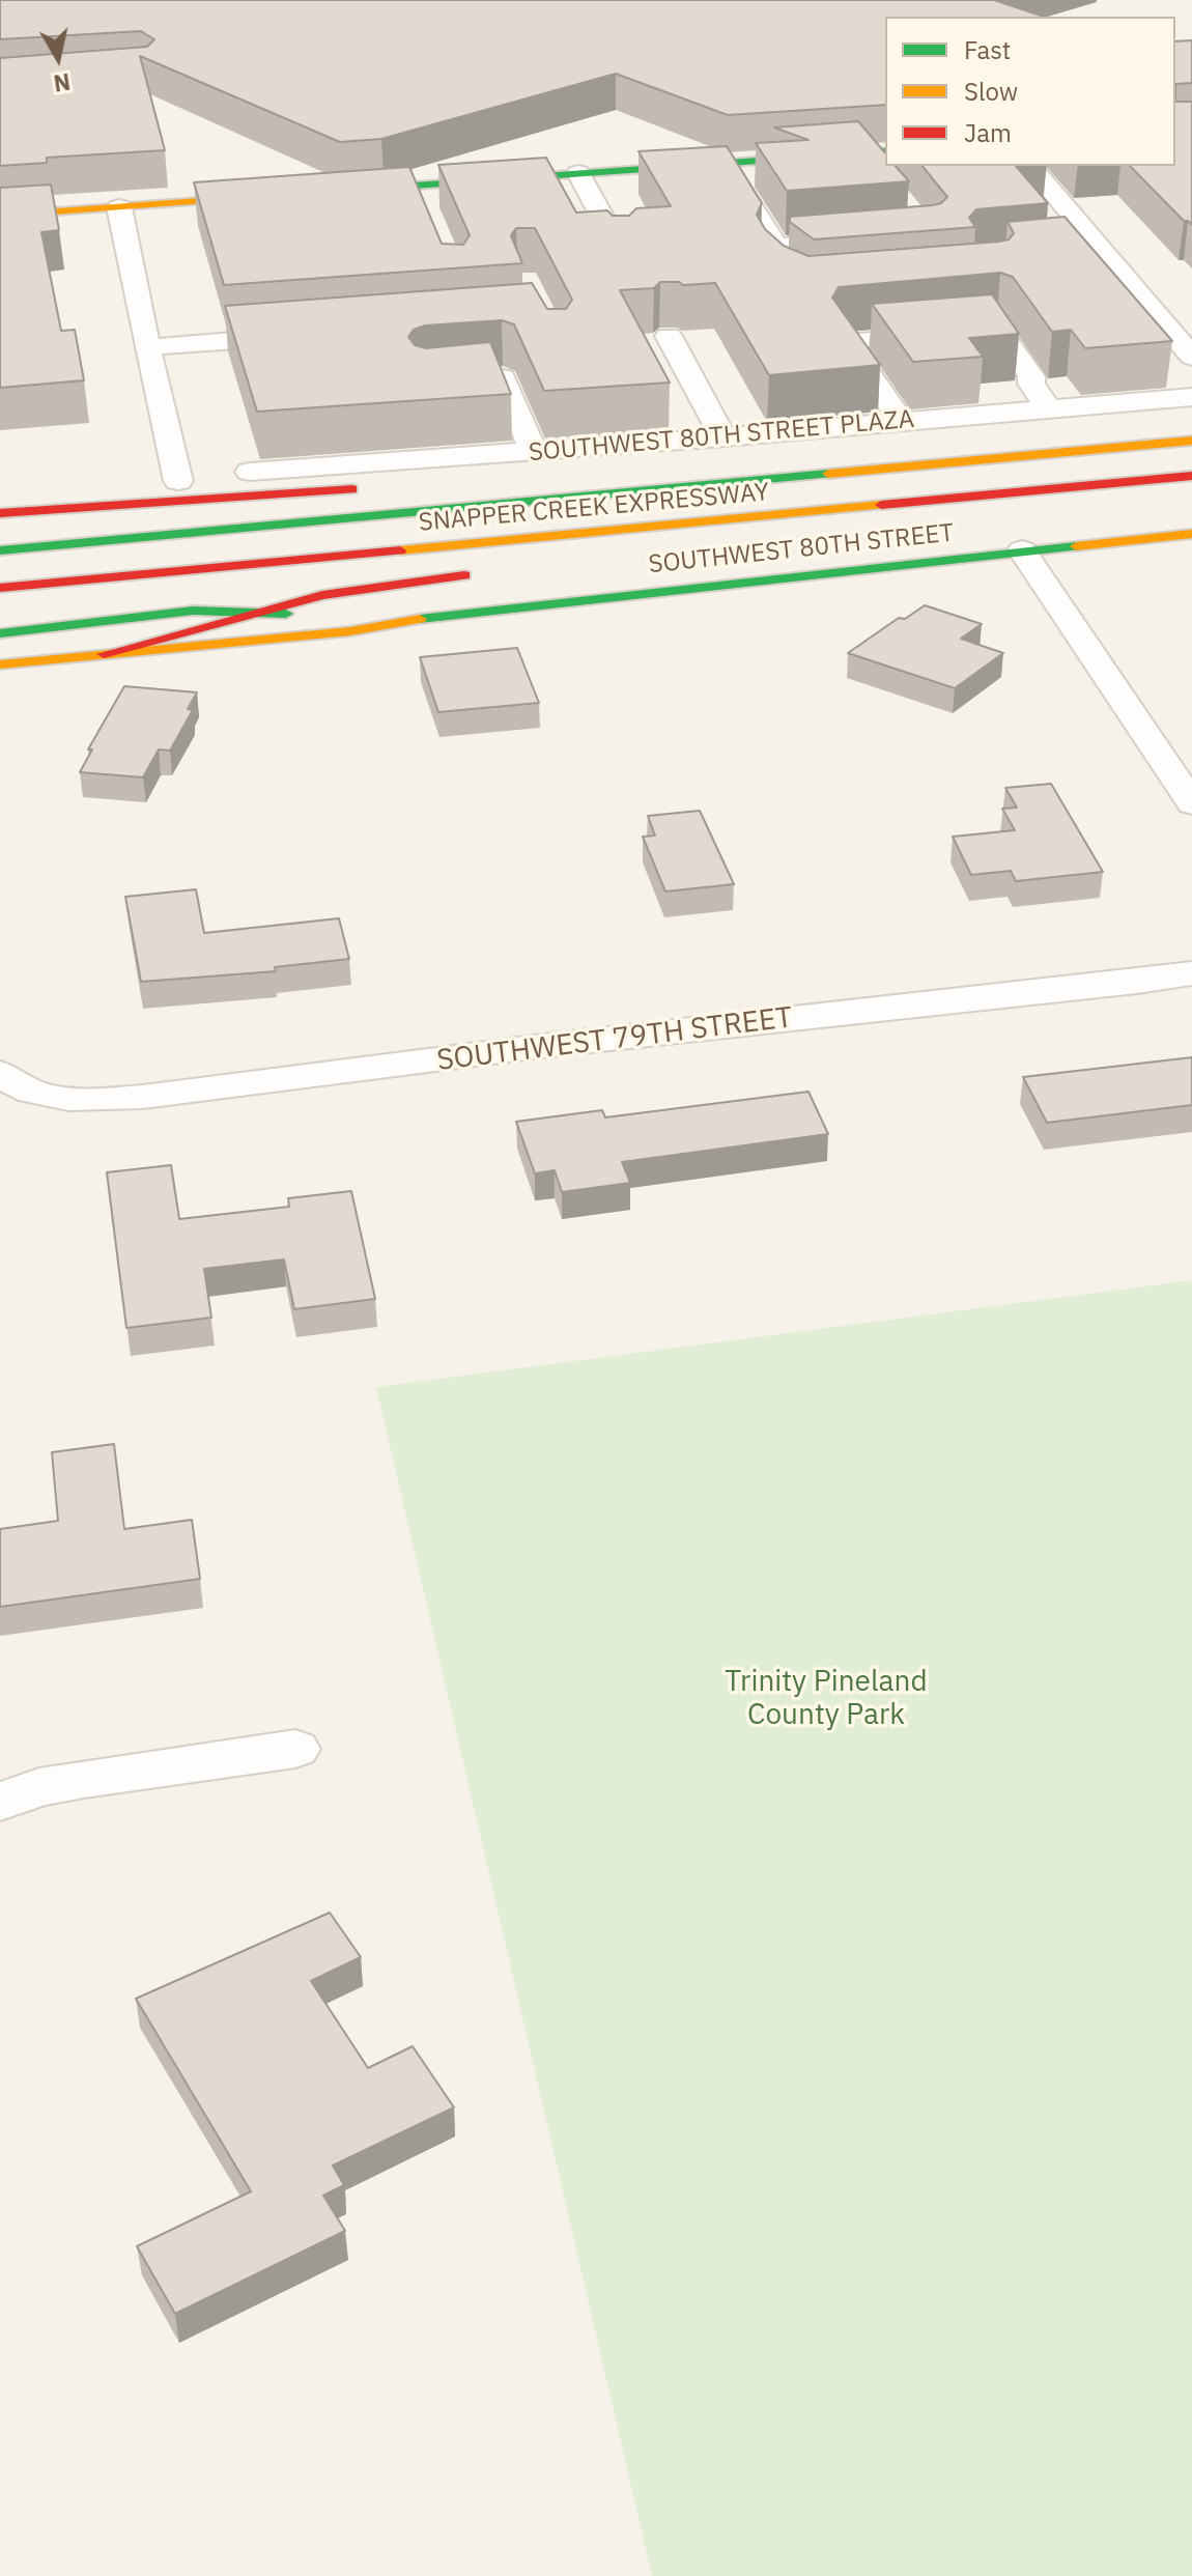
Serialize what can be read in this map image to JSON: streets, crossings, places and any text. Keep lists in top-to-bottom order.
{
  "streets": {
    "main road": ["SNAPPER CREEK EXPRESSWAY", "SOUTHWEST 80TH STREET"],
    "street": ["SOUTHWEST 80TH STREET PLAZA", "SOUTHWEST 79TH STREET"]
  },
  "parks": ["Trinity Pineland County Park"],
  "legend": ["Fast", "Slow", "Jam"],
  "north": "bottom"
}
